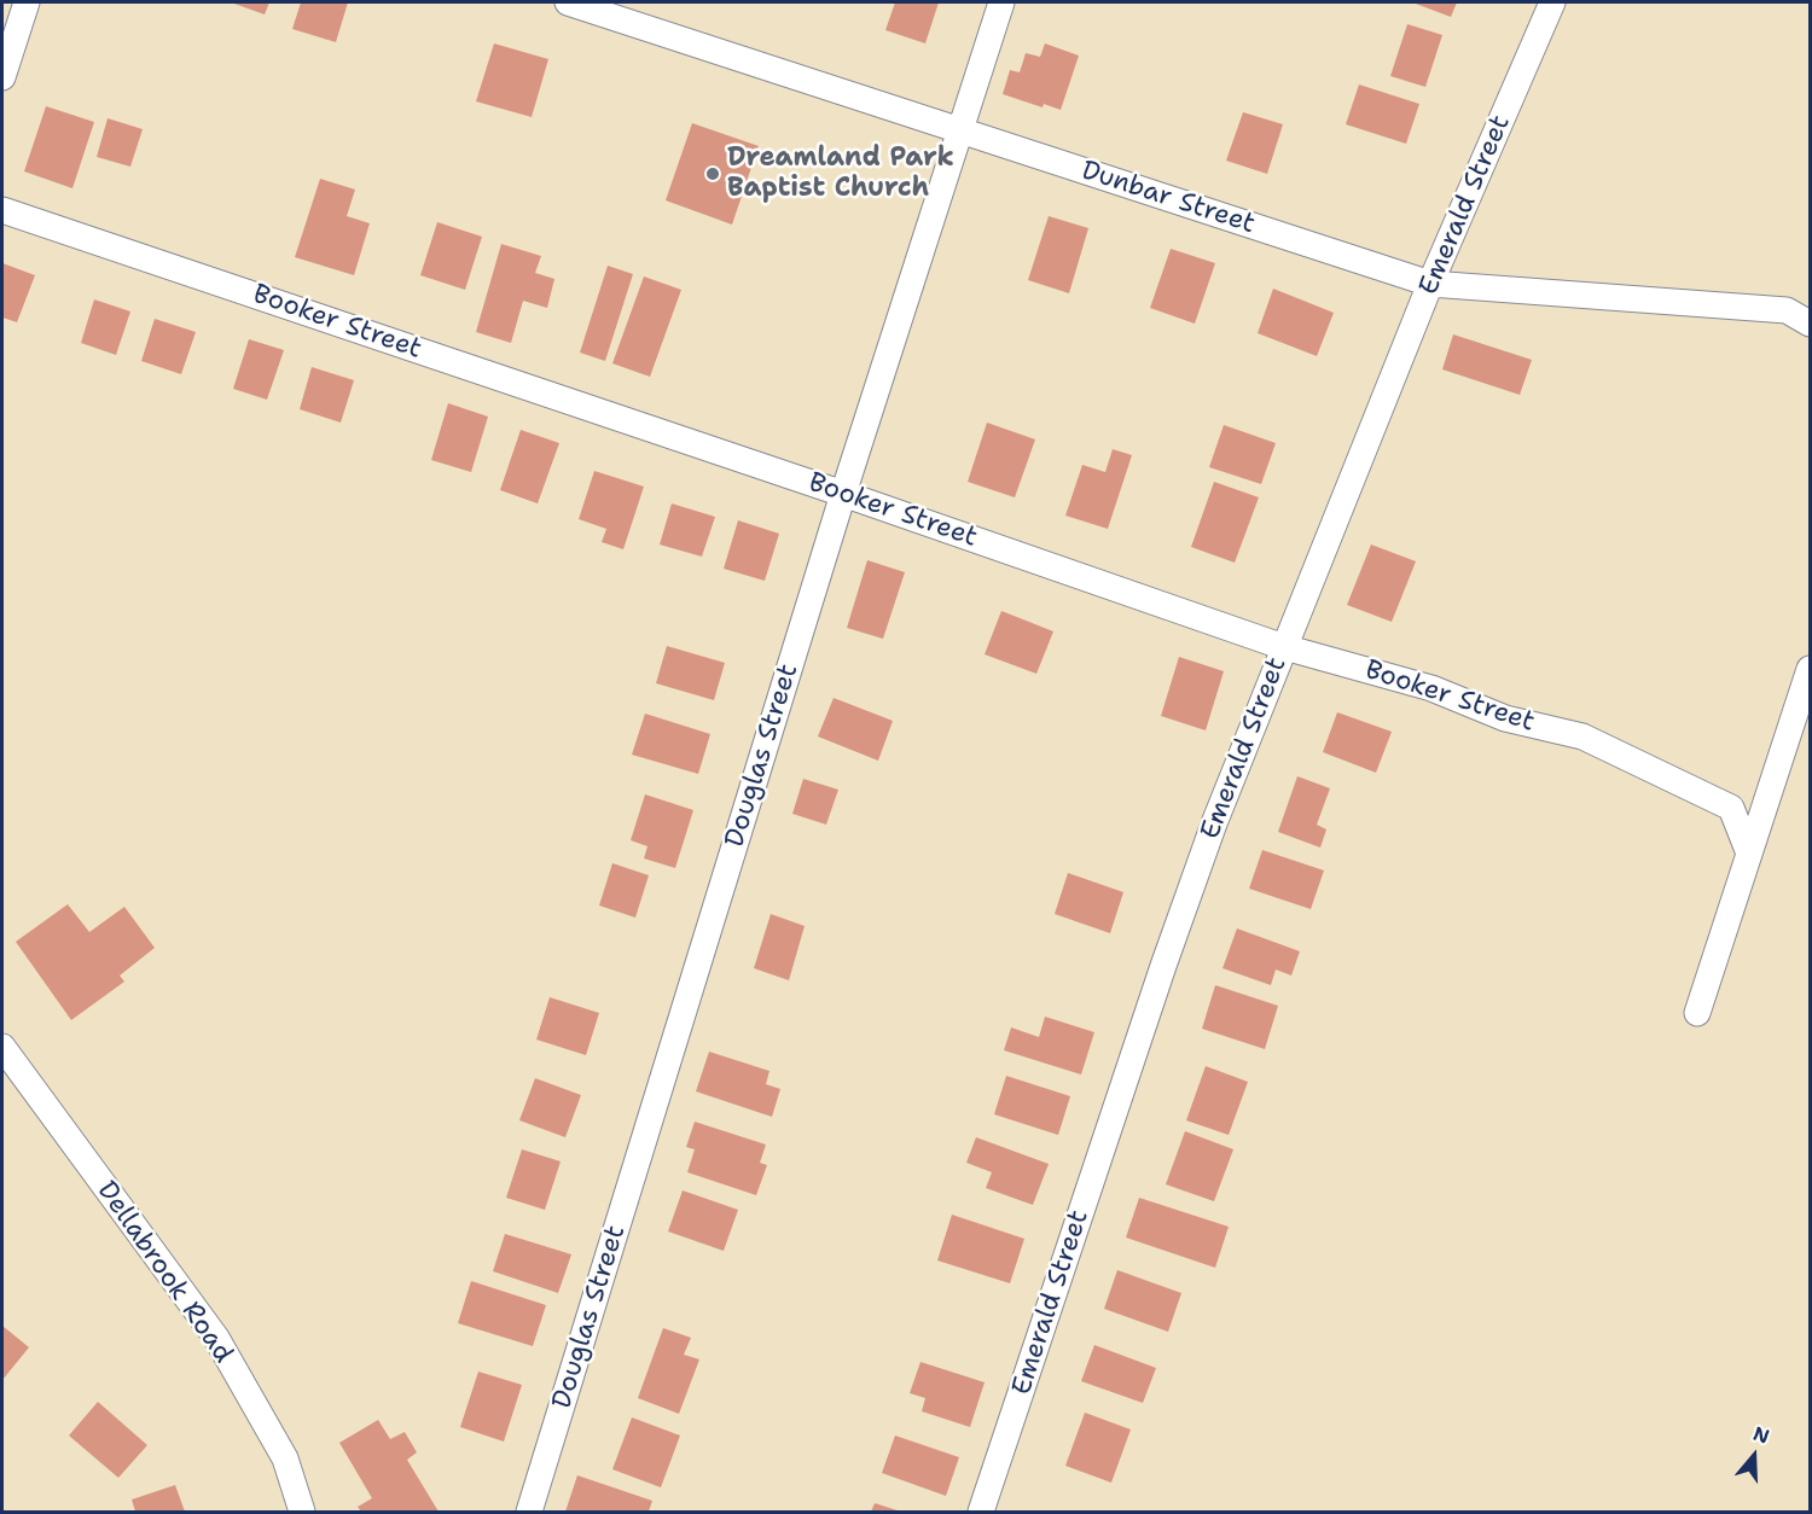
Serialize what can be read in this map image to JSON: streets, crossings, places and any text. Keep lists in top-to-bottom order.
{
  "streets": {
    "street": [
      "Dunbar Street",
      "Emerald Street",
      "Booker Street",
      "Douglas Street",
      "Dellabrook Road"
    ]
  },
  "crossings": [
    ["Dunbar Street", "Emerald Street"],
    ["Dunbar Street", "Douglas Street"],
    ["Emerald Street", "Booker Street"],
    ["Booker Street", "Douglas Street"]
  ],
  "places": ["Dreamland Park Baptist Church"],
  "north": "top"
}
